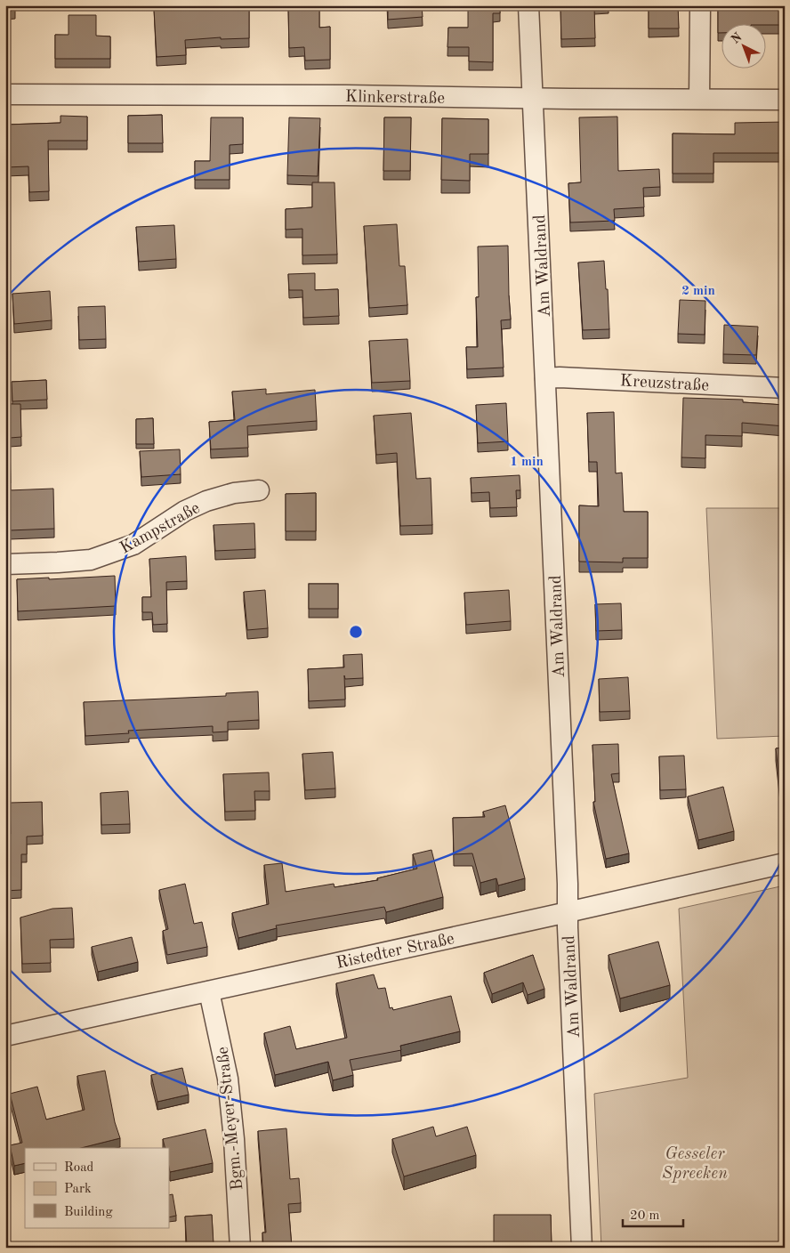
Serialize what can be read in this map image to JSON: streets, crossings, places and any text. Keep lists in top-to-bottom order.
{
  "streets": {
    "street": [
      "Klinkerstraße",
      "Am Waldrand",
      "Kreuzstraße",
      "Kampstraße",
      "Ristedter Straße",
      "Bgm.-Meyer-Straße"
    ]
  },
  "crossings": [
    ["Klinkerstraße", "Am Waldrand"],
    ["Am Waldrand", "Kreuzstraße"],
    ["Am Waldrand", "Ristedter Straße"],
    ["Ristedter Straße", "Bgm.-Meyer-Straße"]
  ],
  "parks": ["Gesseler Spreeken"],
  "legend": ["Road", "Park", "Building"],
  "scale_bar": "20 m",
  "north": "top left",
  "rings": ["2 min", "1 min"]
}
